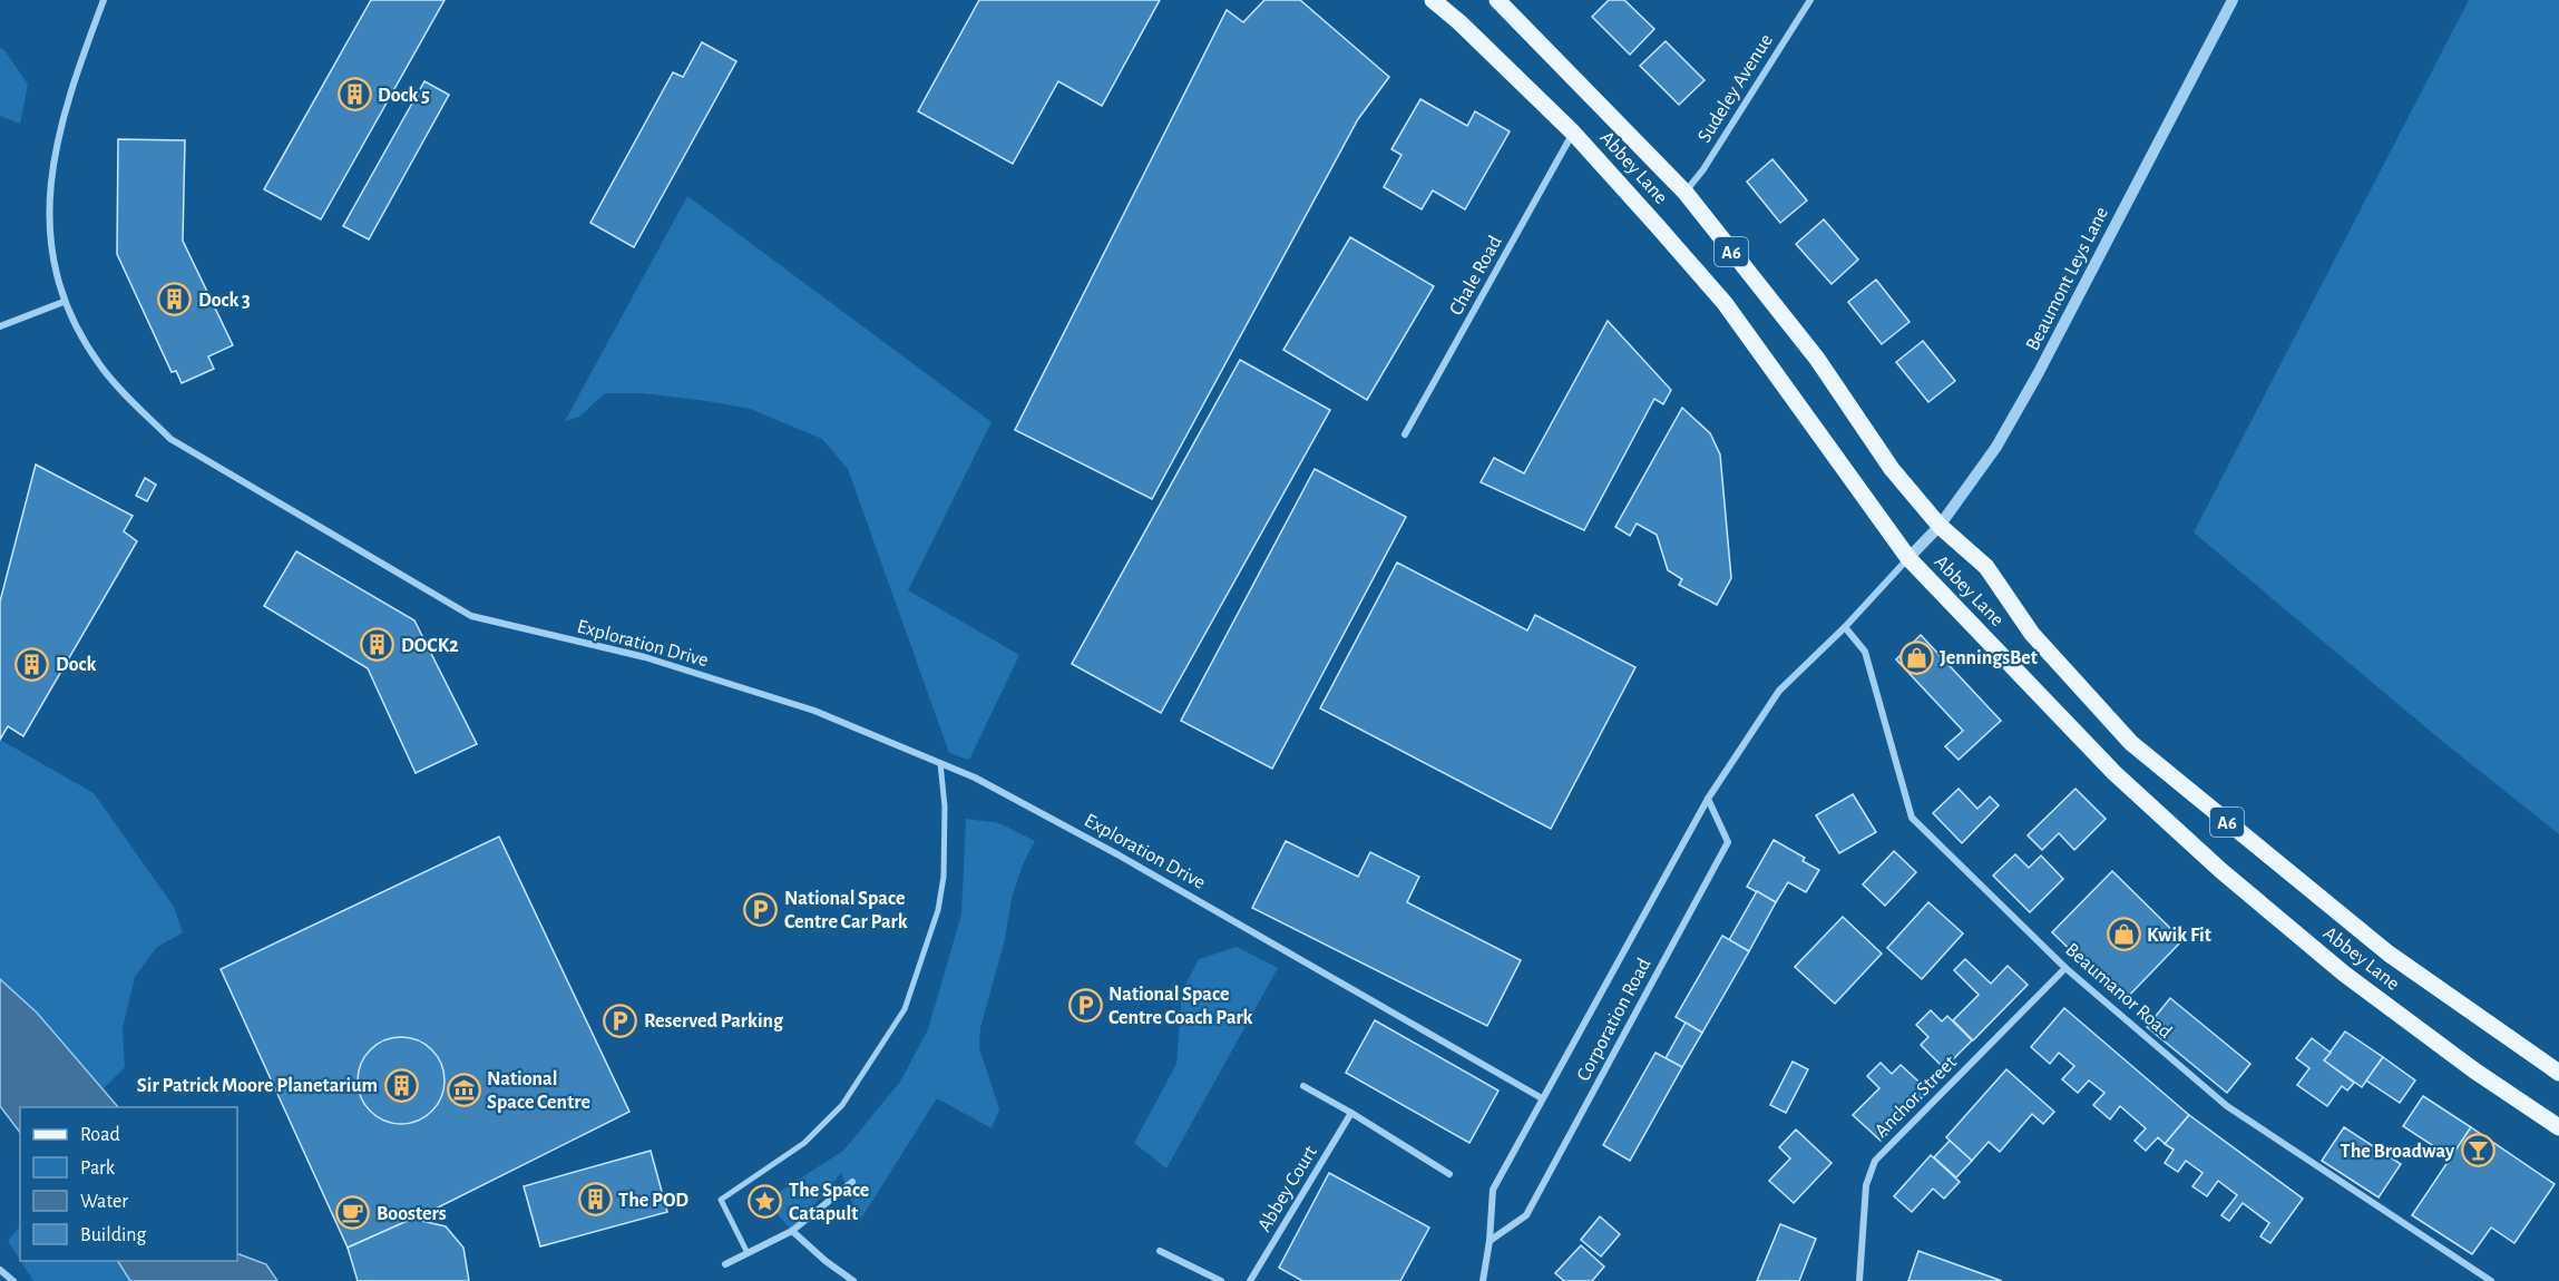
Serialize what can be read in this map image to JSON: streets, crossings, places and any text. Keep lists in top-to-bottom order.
{
  "streets": {
    "main road": ["Abbey Lane", "A6"],
    "street": [
      "Sudeley Avenue",
      "Chale Road",
      "Beaumont Leys Lane",
      "Exploration Drive",
      "Beaumanor Road",
      "Corporation Road",
      "Anchor Street",
      "Abbey Court"
    ]
  },
  "crossings": [
    ["Sudeley Avenue", "Abbey Lane"],
    ["Abbey Lane", "Chale Road"],
    ["Abbey Lane", "Beaumont Leys Lane"],
    ["Abbey Lane", "Corporation Road"],
    ["Beaumont Leys Lane", "Corporation Road"],
    ["Exploration Drive", "Corporation Road"],
    ["Beaumanor Road", "Corporation Road"],
    ["Beaumanor Road", "Anchor Street"]
  ],
  "places": {
    "building": [
      "Dock 5",
      "Dock 3",
      "DOCK2",
      "Dock",
      "Sir Patrick Moore Planetarium",
      "The POD"
    ],
    "shop": ["JenningsBet", "Kwik Fit"],
    "parking": ["National Space Centre Car Park", "National Space Centre Coach Park", "Reserved Parking"],
    "museum": ["National Space Centre"],
    "bar": ["The Broadway"],
    "place": ["The Space Catapult"],
    "cafe": ["Boosters"]
  },
  "legend": [
    "Road",
    "Park",
    "Water",
    "Building"
  ]
}
